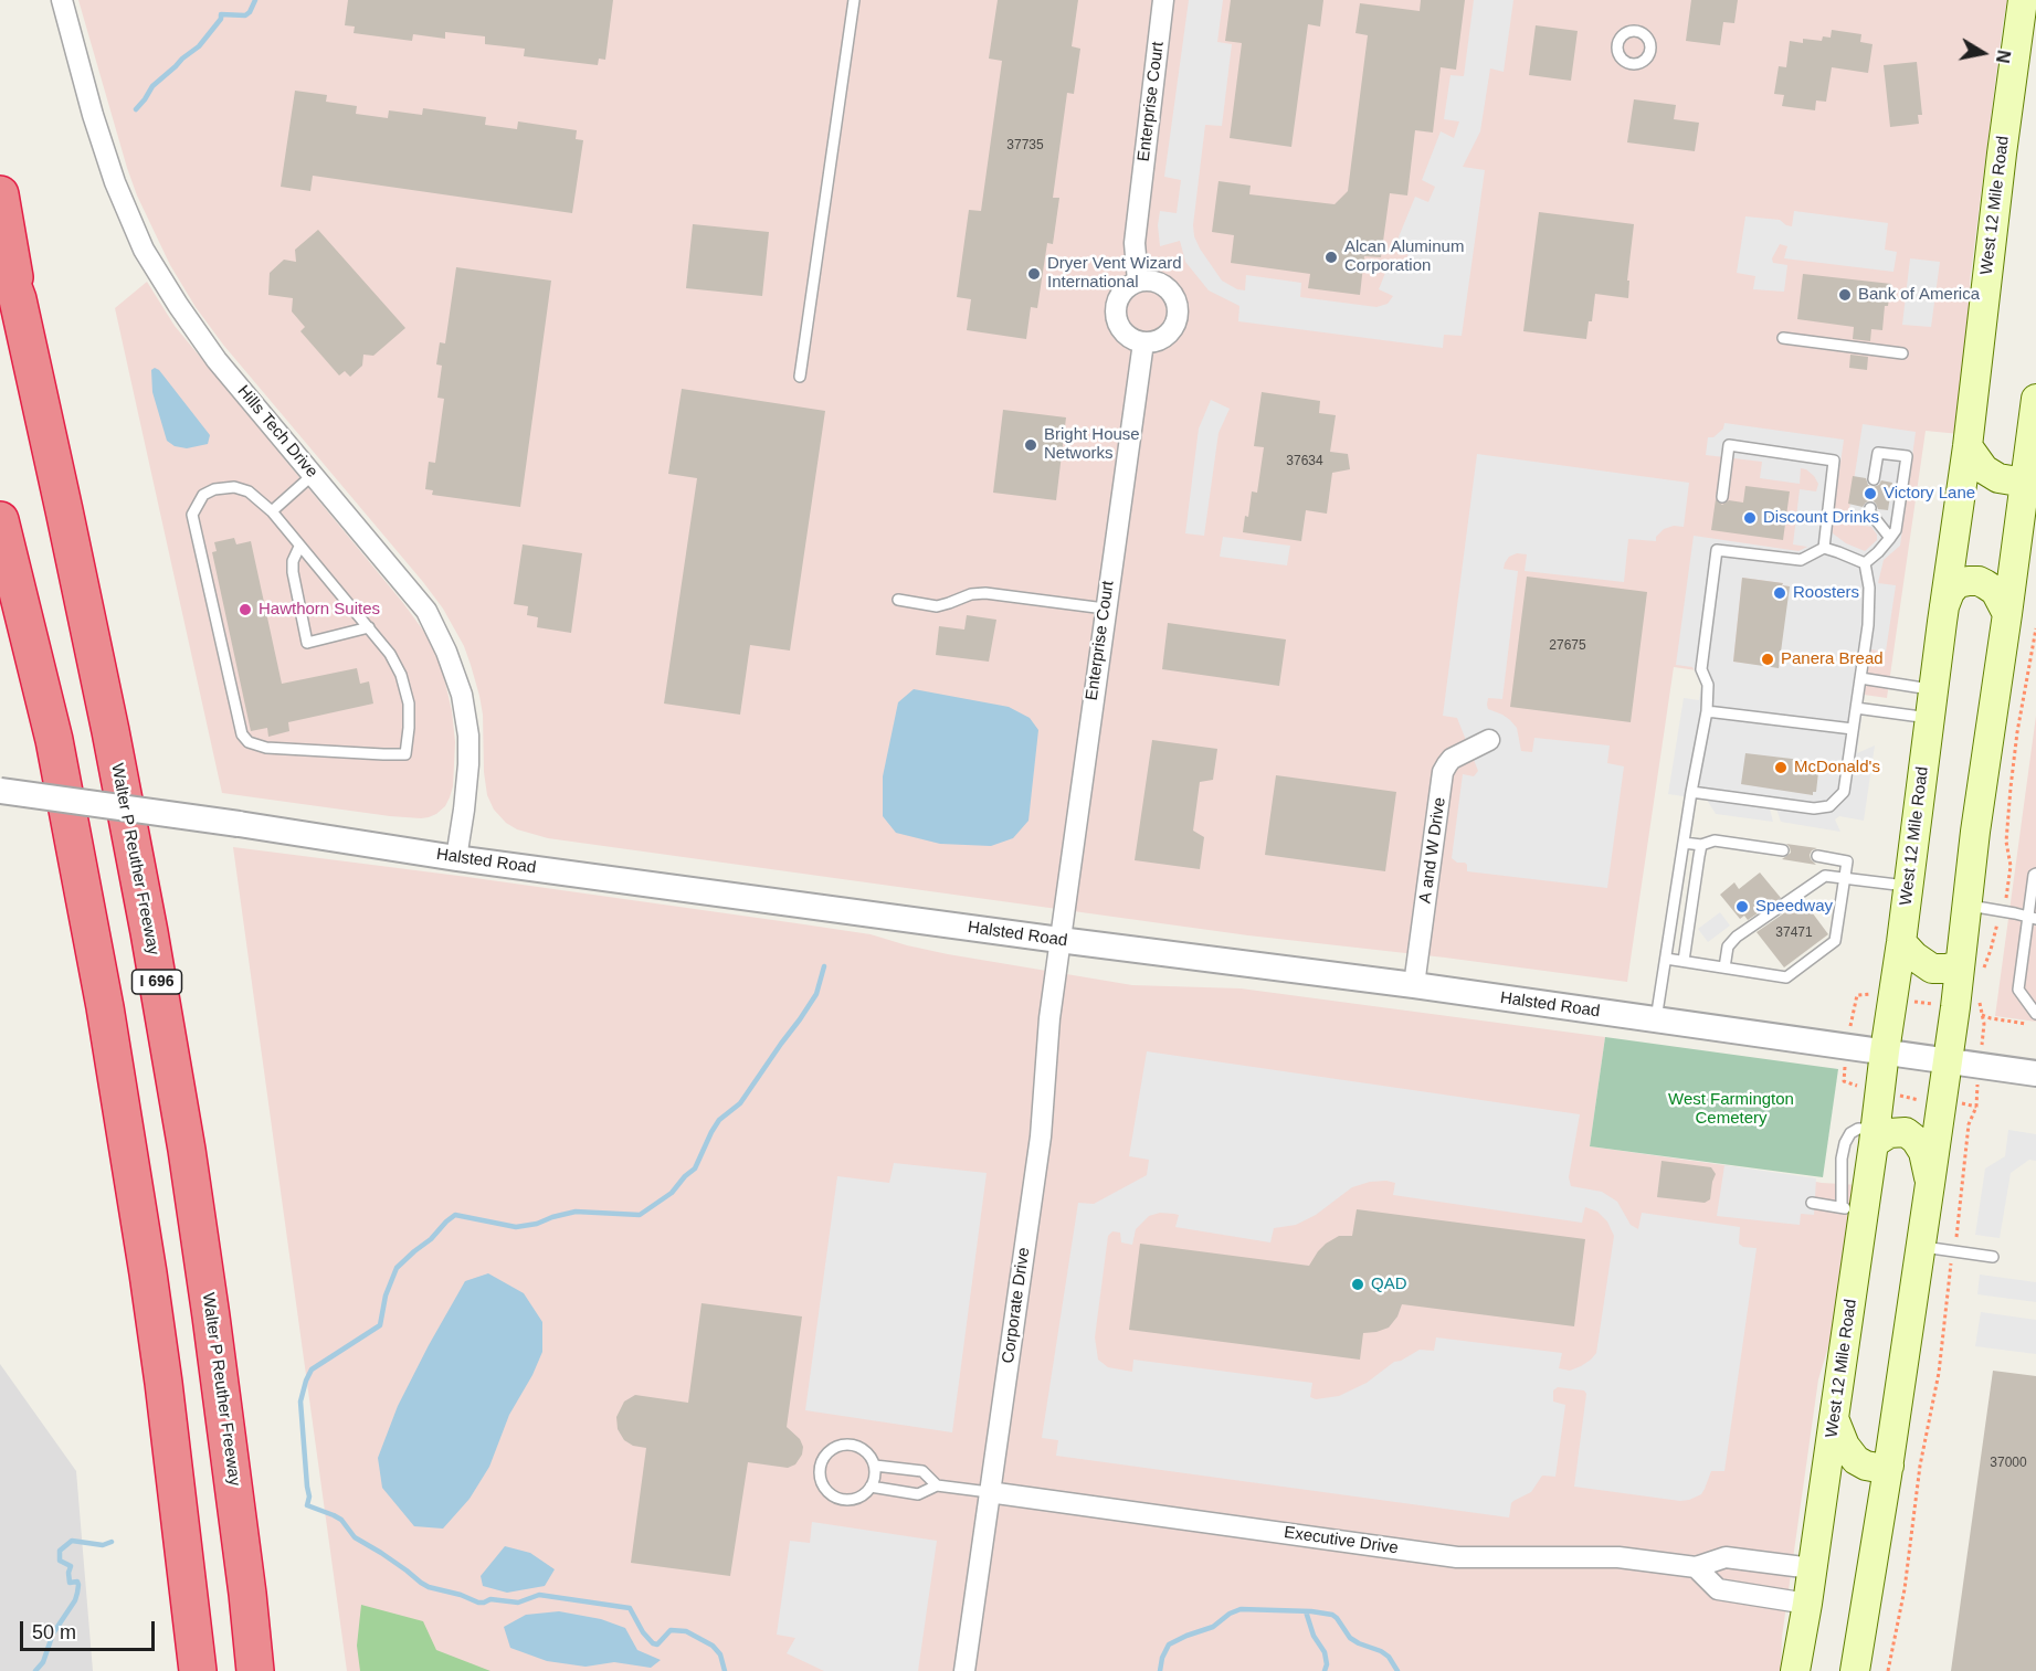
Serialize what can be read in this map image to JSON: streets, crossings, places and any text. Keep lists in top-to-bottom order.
{
  "streets": {
    "highway": ["Walter P Reuther Freeway", "I 696"],
    "main road": ["West 12 Mile Road"],
    "street": [
      "Enterprise Court",
      "Hills Tech Drive",
      "A and W Drive",
      "Halsted Road",
      "Corporate Drive",
      "Executive Drive"
    ]
  },
  "crossings": [
    ["Enterprise Court", "Halsted Road"],
    ["Enterprise Court", "Corporate Drive"],
    ["West 12 Mile Road", "Halsted Road"],
    ["West 12 Mile Road", "Executive Drive"],
    ["Hills Tech Drive", "Halsted Road"],
    ["A and W Drive", "Halsted Road"],
    ["Halsted Road", "Corporate Drive"],
    ["Corporate Drive", "Executive Drive"]
  ],
  "parks": ["West Farmington Cemetery"],
  "places": [
    "Alcan Aluminum Corporation",
    "Dryer Vent Wizard International",
    "Bank of America",
    "Bright House Networks",
    "Victory Lane",
    "Discount Drinks",
    "Roosters",
    "Hawthorn Suites",
    "Panera Bread",
    "McDonald's",
    "Speedway",
    "QAD"
  ],
  "house_numbers": [
    "37735",
    "37634",
    "27675",
    "37471",
    "37000"
  ],
  "scale_bar": "50 m",
  "north": "right"
}
